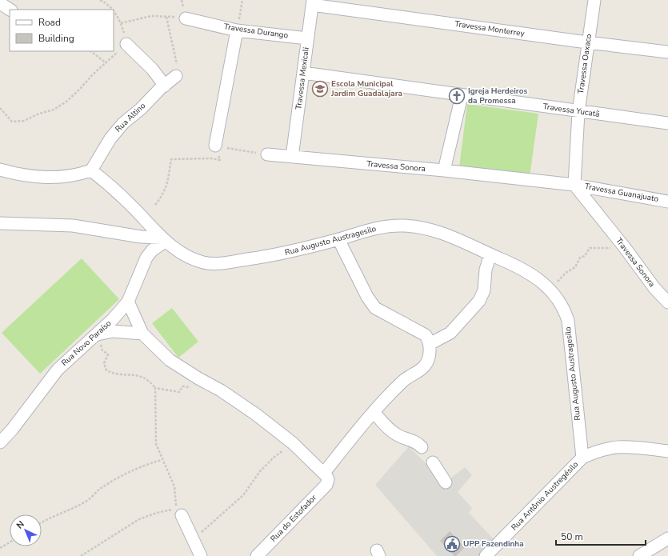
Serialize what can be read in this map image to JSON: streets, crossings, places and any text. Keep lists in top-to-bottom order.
{
  "streets": {
    "street": [
      "Travessa Monterrey",
      "Travessa Durango",
      "Travessa Oaxaco",
      "Travessa Mexicali",
      "Travessa Yucatã",
      "Rua Altino",
      "Travessa Sonora",
      "Travessa Guanajuato",
      "Rua Augusto Austragesilo",
      "Rua Novo Paraíso",
      "Rua Antônio Austregésilo",
      "Rua do Estofador"
    ]
  },
  "crossings": [
    ["Travessa Monterrey", "Travessa Oaxaco"],
    ["Travessa Monterrey", "Travessa Mexicali"],
    ["Travessa Durango", "Travessa Mexicali"],
    ["Travessa Oaxaco", "Travessa Yucatã"],
    ["Travessa Oaxaco", "Travessa Sonora"],
    ["Travessa Oaxaco", "Travessa Guanajuato"],
    ["Travessa Mexicali", "Travessa Yucatã"],
    ["Travessa Mexicali", "Travessa Sonora"],
    ["Rua Altino", "Rua Augusto Austragesilo"],
    ["Travessa Sonora", "Travessa Guanajuato"],
    ["Rua Augusto Austragesilo", "Rua Novo Paraíso"],
    ["Rua Augusto Austragesilo", "Rua Antônio Austregésilo"]
  ],
  "places": {
    "school or university": ["Escola Municipal Jardim Guadalajara"],
    "church": ["Igreja Herdeiros da Promessa"],
    "public building": ["UPP Fazendinha"]
  },
  "legend": ["Road", "Building"],
  "scale_bar": "50 m",
  "north": "top left"
}
